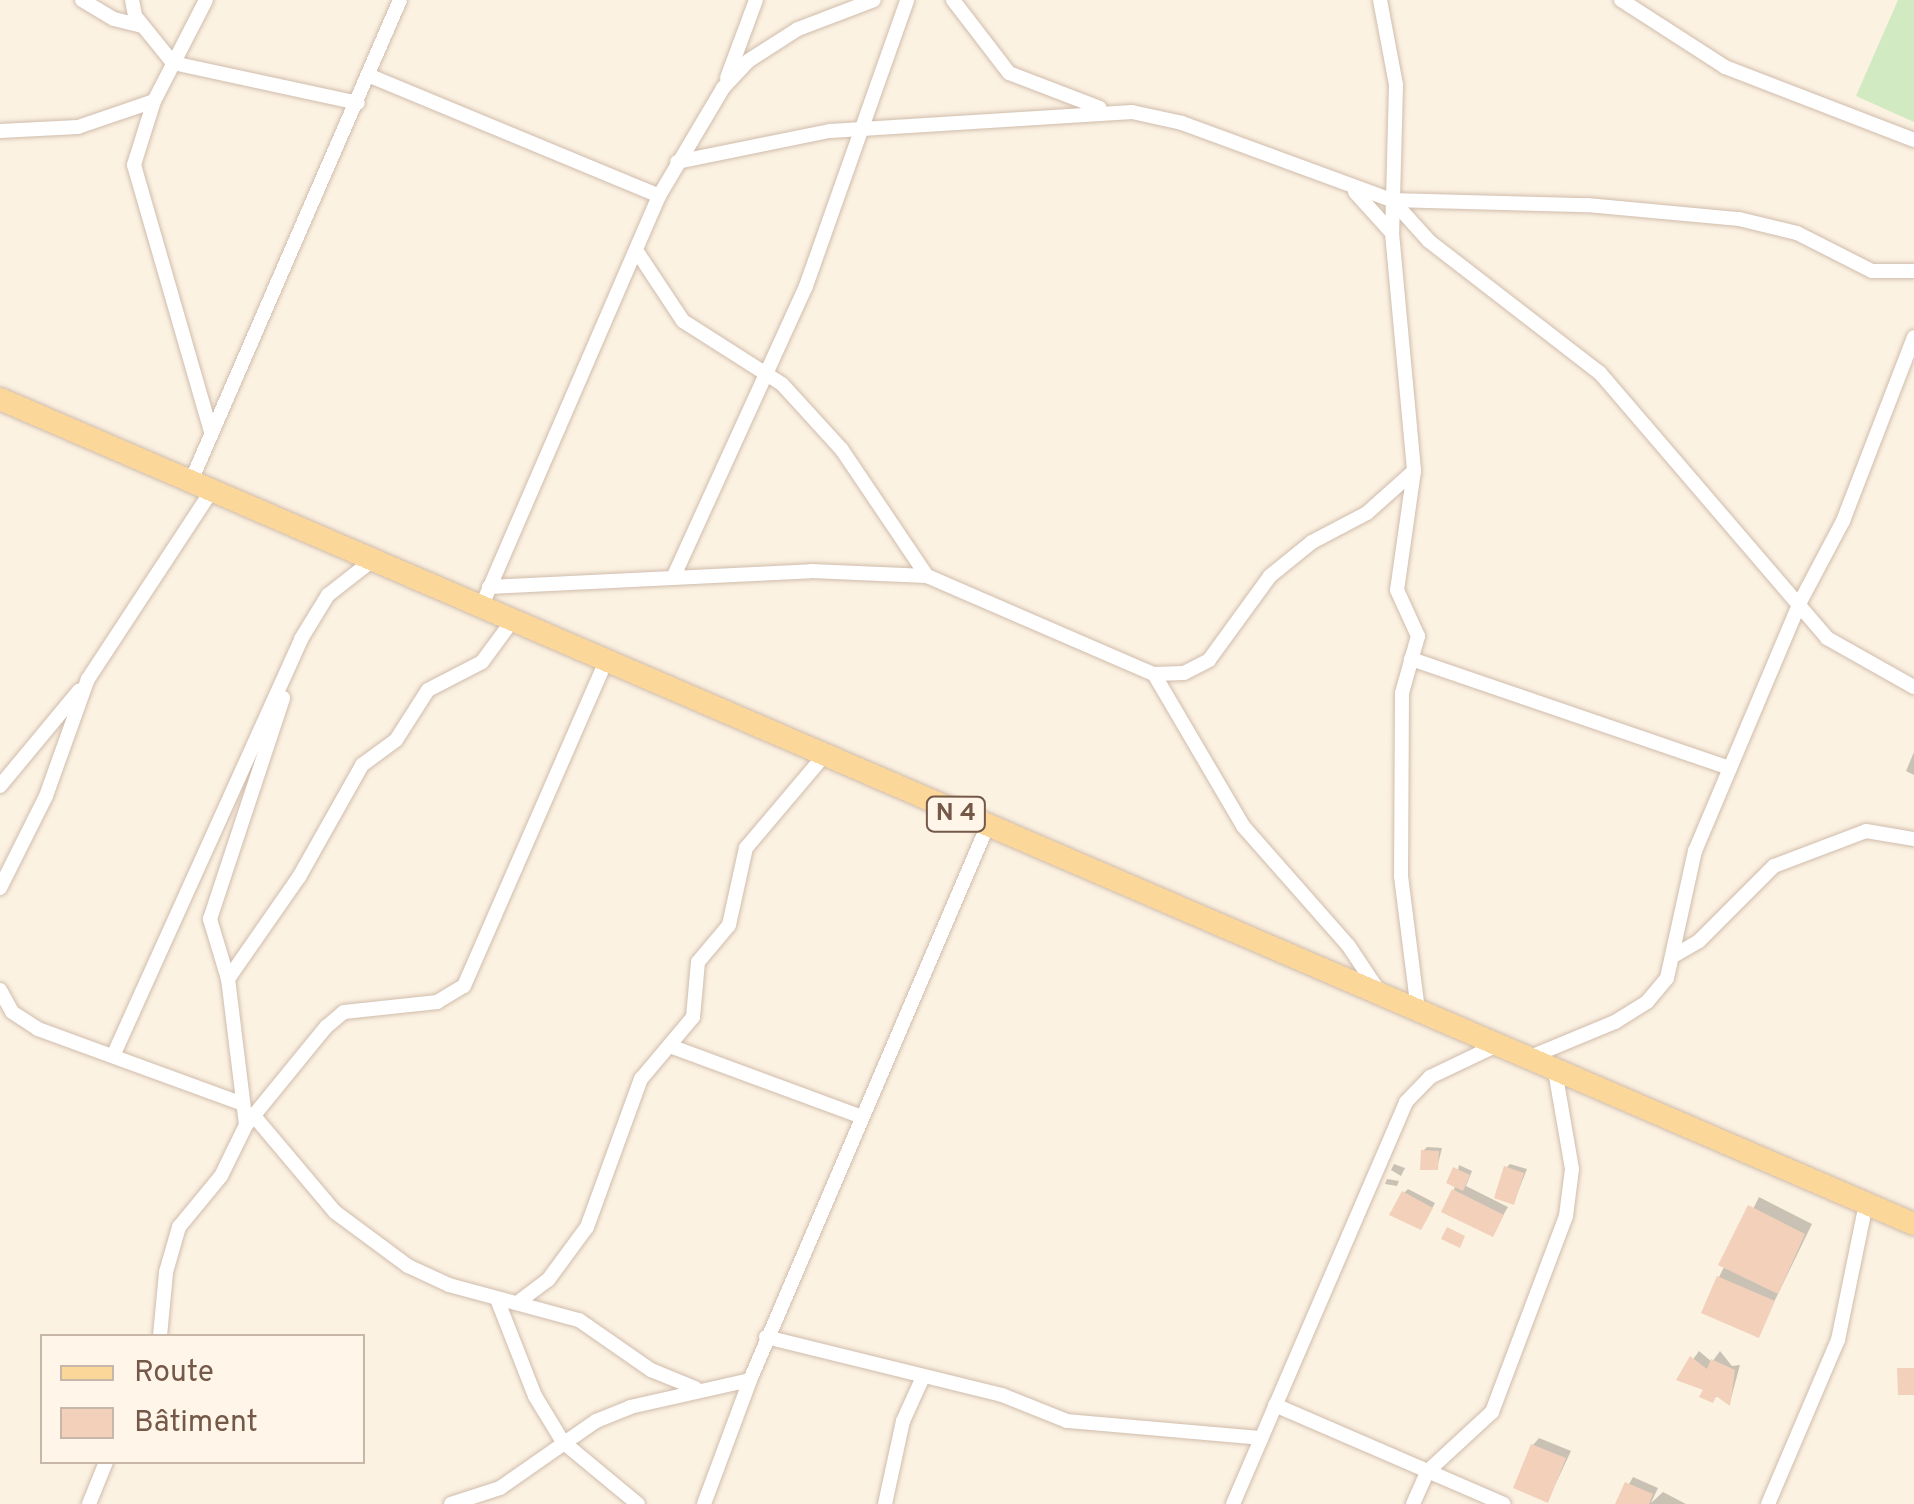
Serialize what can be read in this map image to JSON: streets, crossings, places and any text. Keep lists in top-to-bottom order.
{
  "streets": {
    "main road": ["N 4"]
  },
  "legend": ["Route", "Bâtiment"]
}
